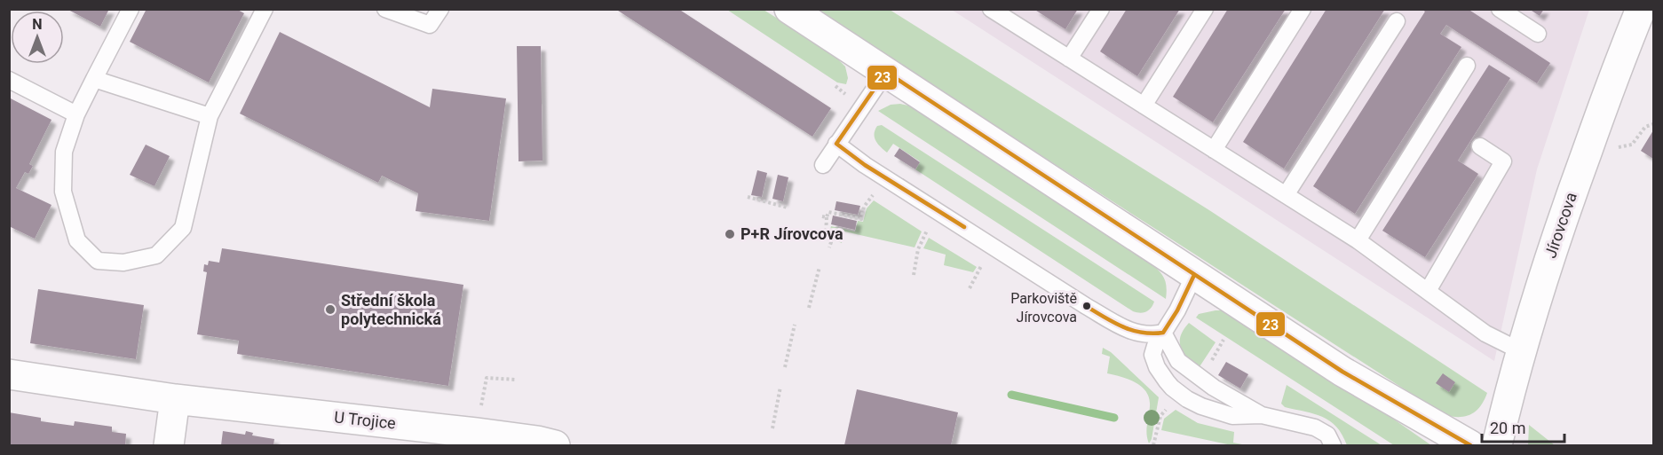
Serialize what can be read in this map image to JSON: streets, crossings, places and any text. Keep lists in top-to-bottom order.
{
  "streets": {
    "street": ["Jírovcova", "U Trojice"]
  },
  "places": ["P+R Jírovcova", "Parkoviště Jírovcova", "Střední škola polytechnická"],
  "lines": ["transit line 23"],
  "scale_bar": "20 m",
  "north": "top"
}
